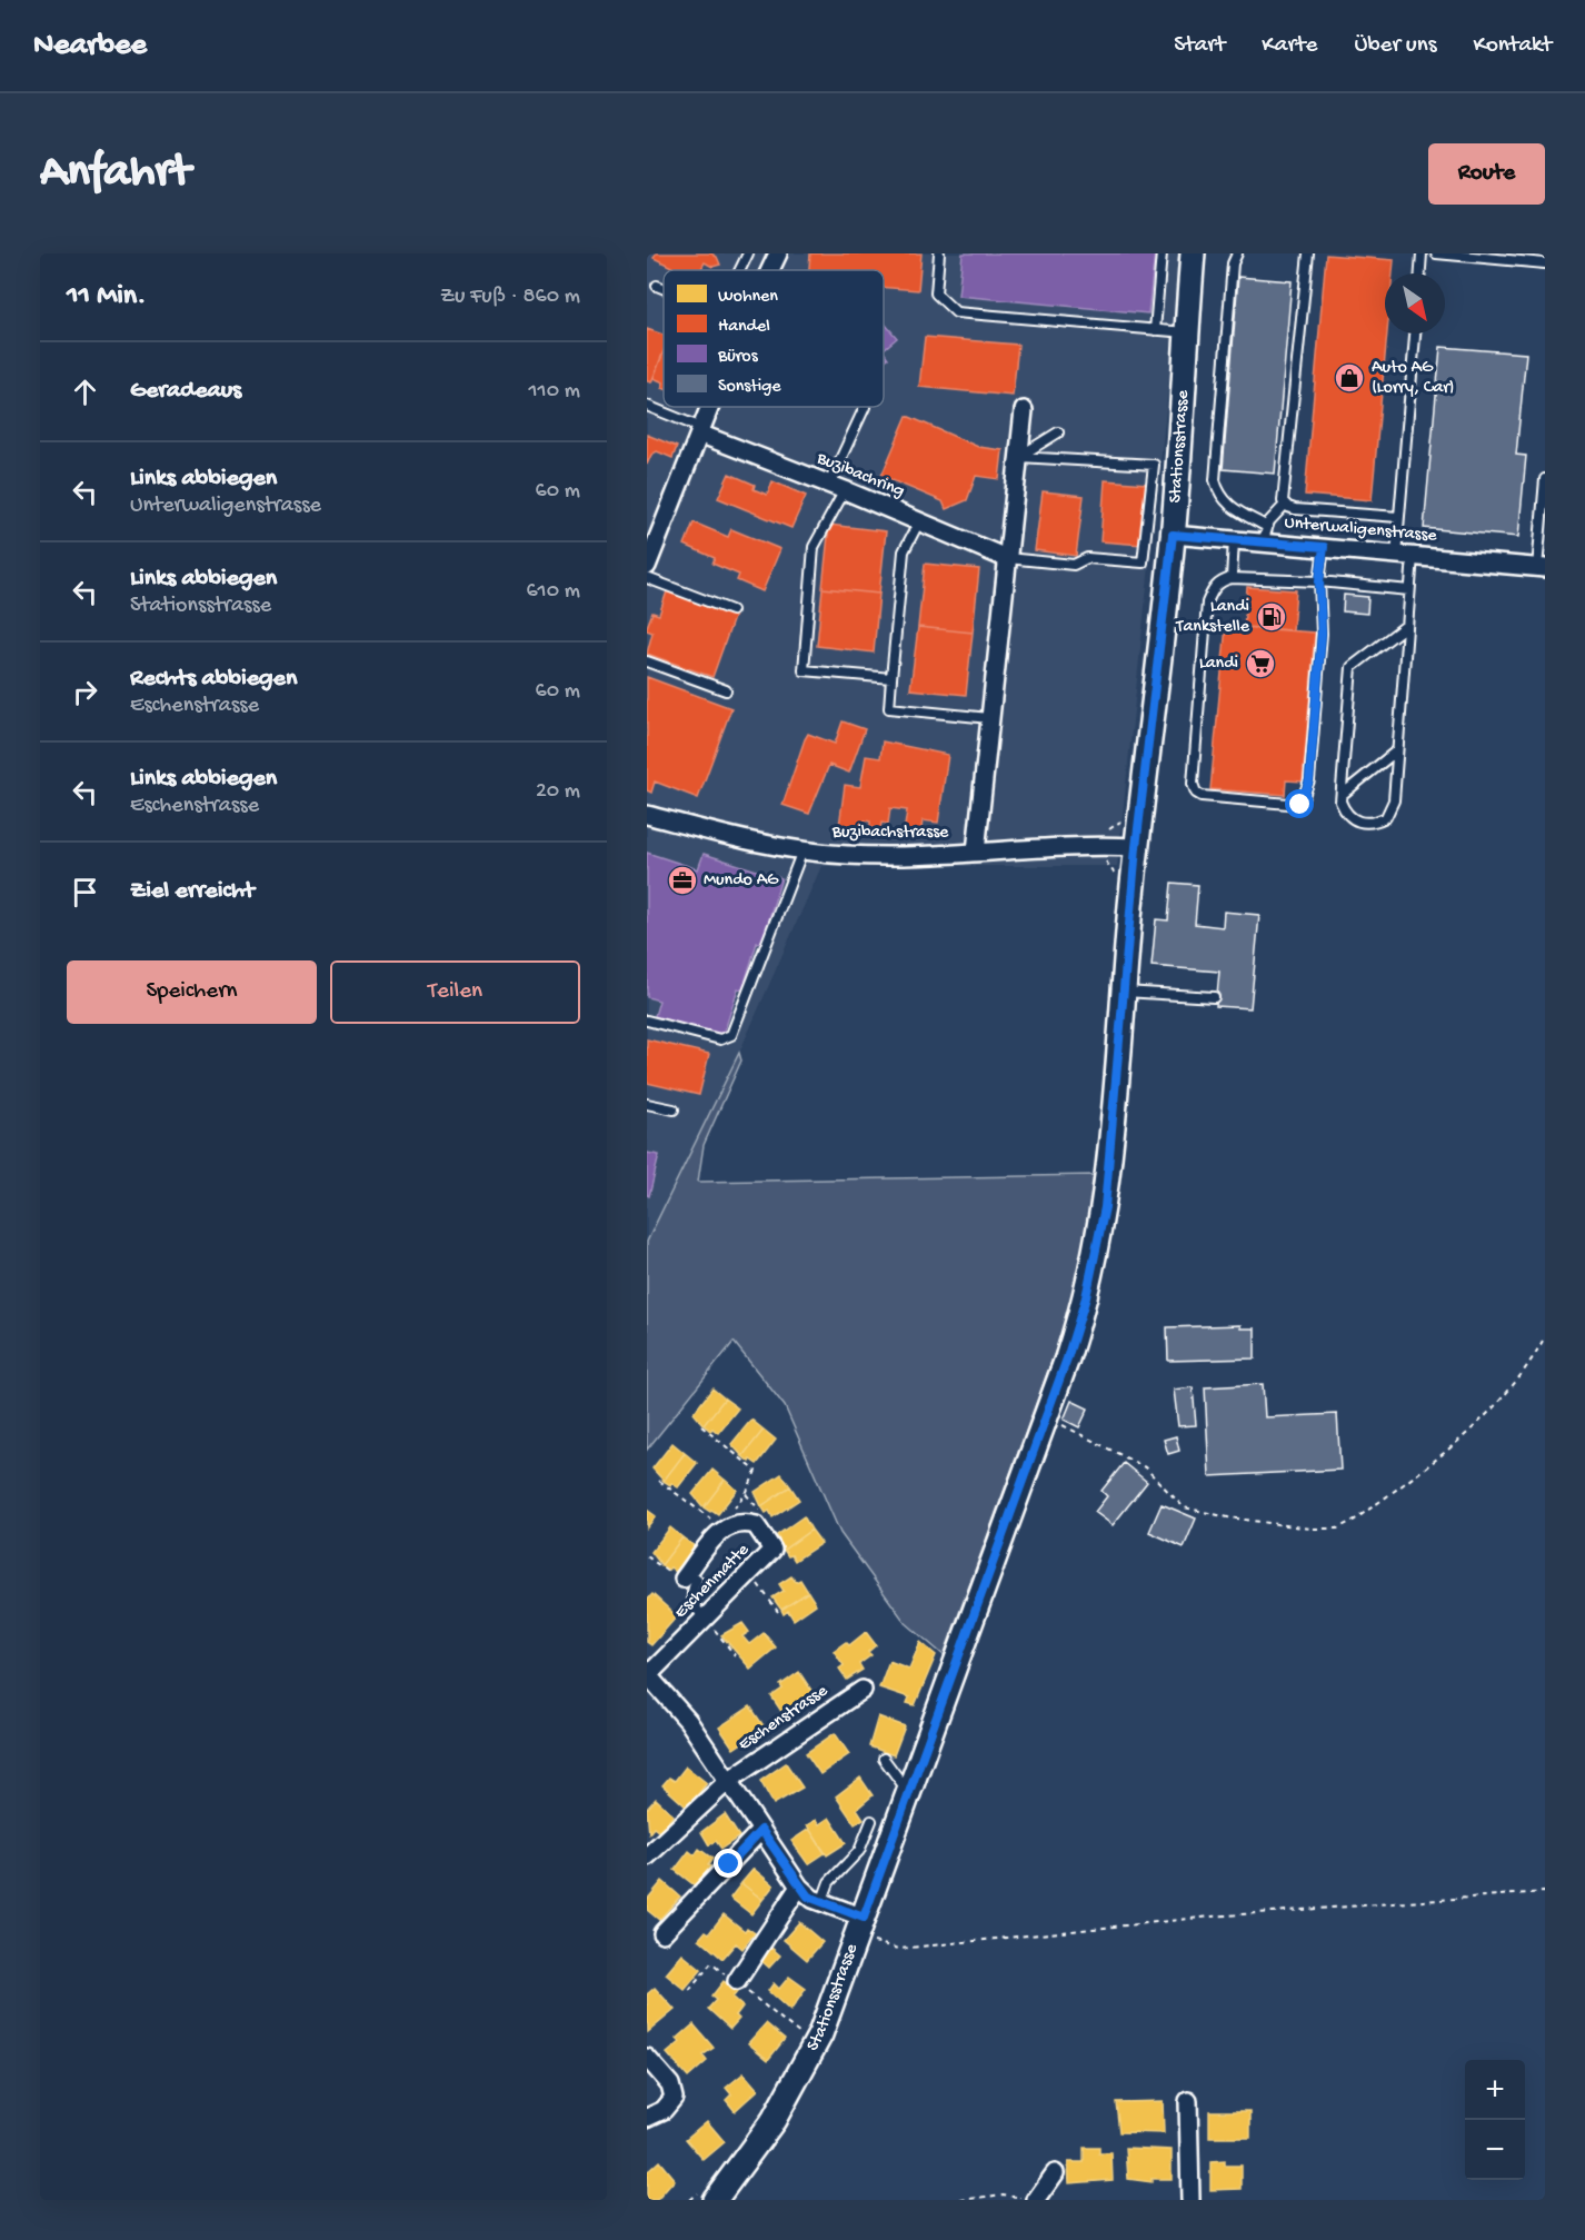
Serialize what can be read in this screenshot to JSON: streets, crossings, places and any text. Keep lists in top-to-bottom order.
{
  "streets": {
    "main road": ["Stationsstrasse"],
    "street": [
      "Buzibachring",
      "Unterwaligenstrasse",
      "Buzibachstrasse",
      "Eschenmatte",
      "Eschenstrasse"
    ]
  },
  "crossings": [
    ["Stationsstrasse", "Unterwaligenstrasse"],
    ["Stationsstrasse", "Buzibachstrasse"]
  ],
  "places": {
    "shop": ["Auto AG (Lorry, Car)"],
    "fuel station": ["Landi Tankstelle"],
    "supermarket": ["Landi"],
    "office": ["Mundo AG"]
  },
  "legend": [
    "Wohnen",
    "Handel",
    "Büros",
    "Sonstige"
  ],
  "north": "bottom right",
  "page": {
    "header": "Nearbee",
    "nav": [
      "Start",
      "Karte",
      "Über uns",
      "Kontakt"
    ],
    "buttons": [
      "Route",
      ["Speichern", "Teilen"]
    ],
    "title": "Anfahrt",
    "heading": ["11 Min.", "Zu Fuß · 860 m"],
    "list": [
      ["Geradeaus", "110 m"],
      ["Links abbiegen", "Unterwaligenstrasse", "60 m"],
      ["Links abbiegen", "Stationsstrasse", "610 m"],
      ["Rechts abbiegen", "Eschenstrasse", "60 m"],
      ["Links abbiegen", "Eschenstrasse", "20 m"],
      "Ziel erreicht"
    ],
    "map_buttons": ["+", "−"]
  }
}
